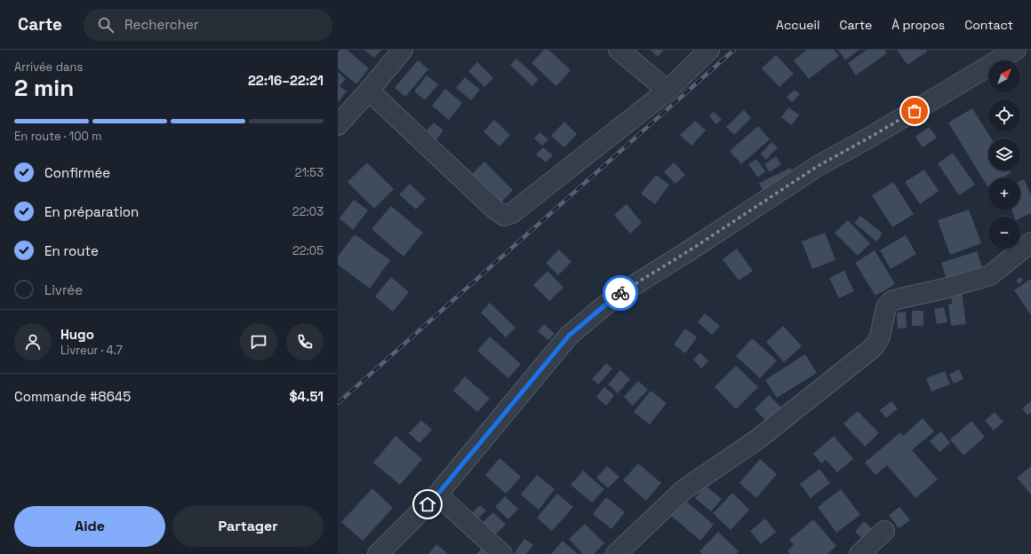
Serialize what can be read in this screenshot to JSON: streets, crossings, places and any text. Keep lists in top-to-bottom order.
{
  "north": "top right",
  "page": {
    "header": "Carte",
    "search": "Rechercher",
    "nav": [
      "Accueil",
      "Carte",
      "À propos",
      "Contact"
    ],
    "heading": ["2 min", "Arrivée dans", "22:16–22:21"],
    "panel": [
      "Hugo",
      "Livreur · 4.7",
      "Commande #8645",
      "$4.51"
    ],
    "map_buttons": ["+", "−"],
    "bar": "En route · 100 m",
    "list": [
      ["Confirmée", "21:53"],
      ["En préparation", "22:03"],
      ["En route", "22:05"],
      "Livrée"
    ],
    "buttons": ["Aide", "Partager"]
  }
}
